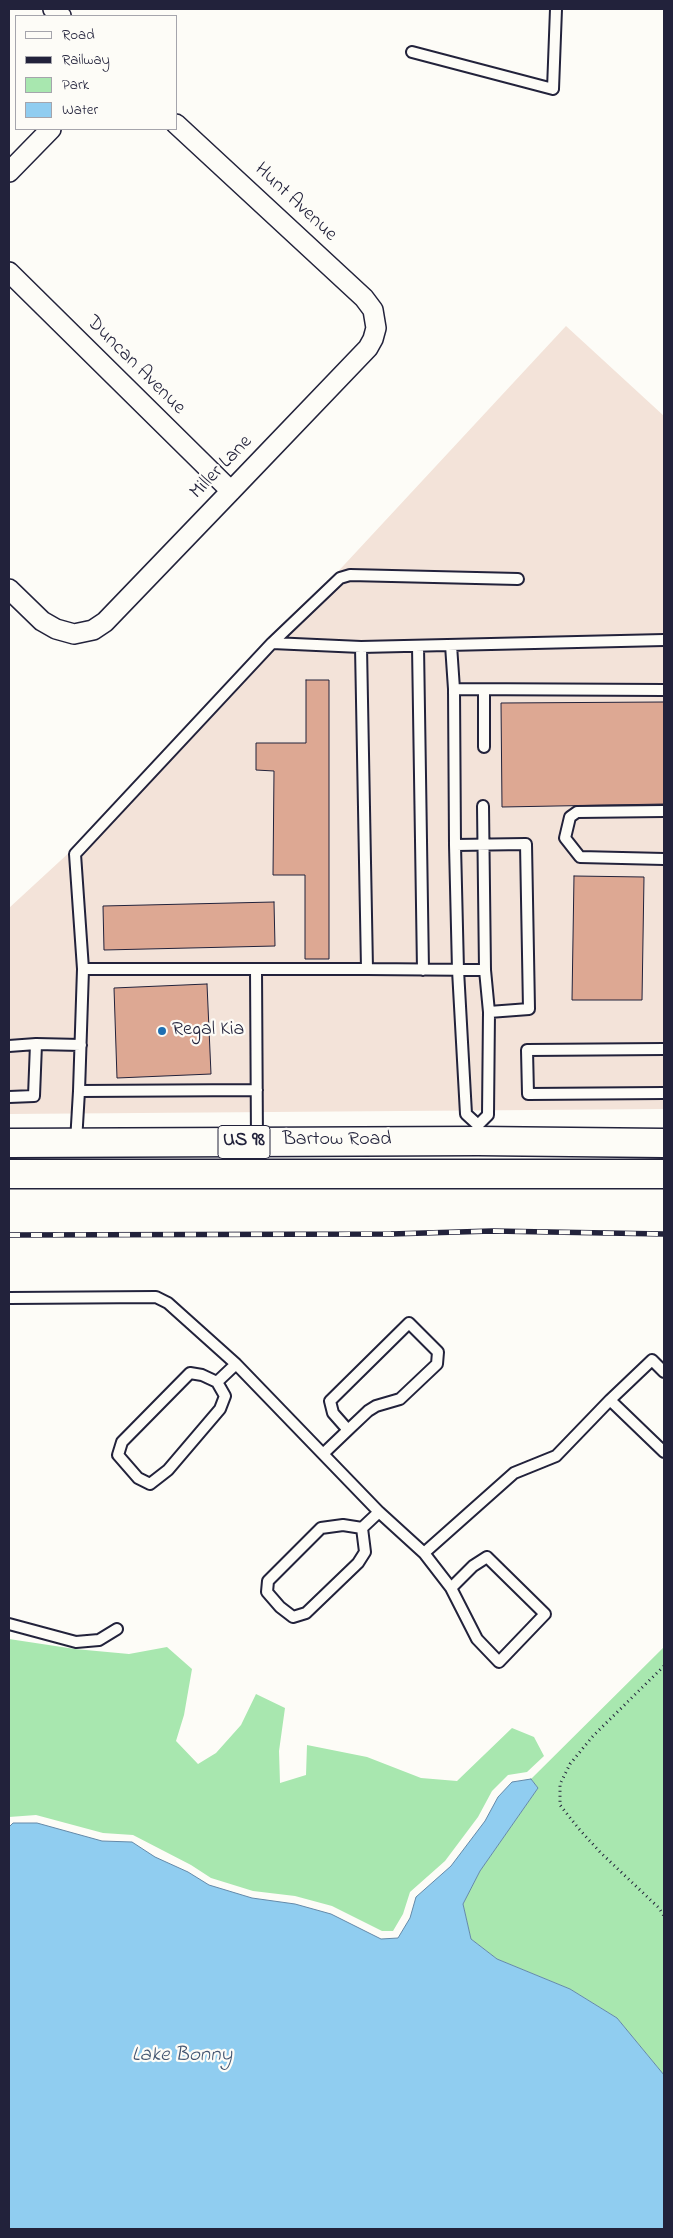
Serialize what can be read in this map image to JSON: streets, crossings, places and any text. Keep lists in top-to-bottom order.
{
  "streets": {
    "main road": ["Bartow Road", "US 98"],
    "street": ["Hunt Avenue", "Duncan Avenue", "Miller Lane"]
  },
  "crossings": [
    ["Hunt Avenue", "Miller Lane"],
    ["Duncan Avenue", "Miller Lane"]
  ],
  "water": ["Lake Bonny"],
  "places": ["Regal Kia"],
  "legend": [
    "Road",
    "Railway",
    "Park",
    "Water"
  ]
}
